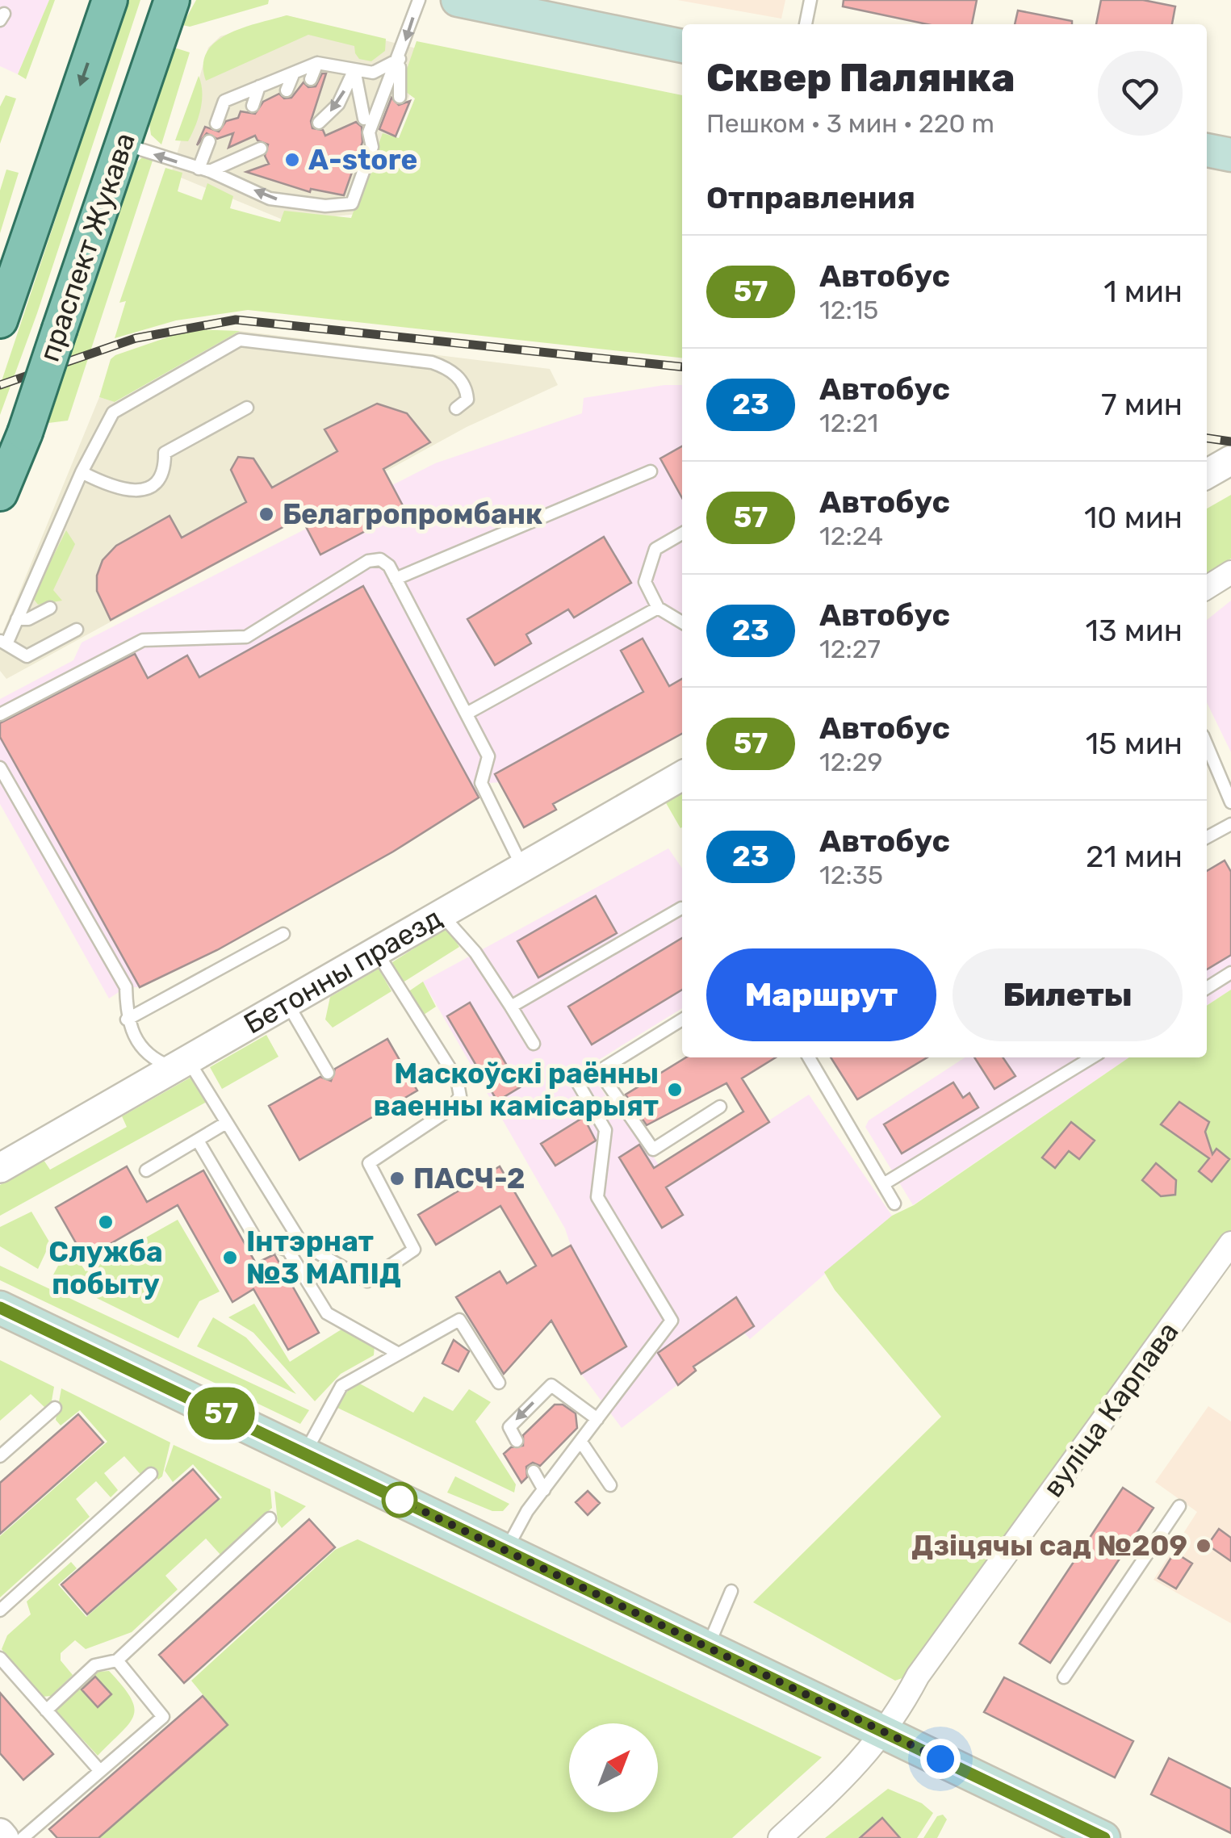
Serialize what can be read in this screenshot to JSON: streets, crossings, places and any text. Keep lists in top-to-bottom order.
{
  "streets": {
    "main road": ["праспект Жукава"],
    "street": ["Бетонны праезд", "вуліца Карпава"]
  },
  "places": [
    "А-store",
    "Белагропромбанк",
    "Маскоўскі раённы ваенны камісарыят",
    "ПАСЧ-2",
    "Служба побыту",
    "Інтэрнат №3 МАПІД",
    "Дзіцячы сад №209"
  ],
  "lines": ["bus line 57"],
  "north": "top right",
  "page": {
    "on_map": "57",
    "heading": [
      ["Сквер Палянка", "Пешком · 3 мин · 220 m"],
      "Отправления"
    ],
    "list": [
      {
        "mark": "57",
        "name": "Автобус",
        "note": "12:15",
        "value": "1 мин"
      },
      {
        "mark": "23",
        "name": "Автобус",
        "note": "12:21",
        "value": "7 мин"
      },
      {
        "mark": "57",
        "name": "Автобус",
        "note": "12:24",
        "value": "10 мин"
      },
      {
        "mark": "23",
        "name": "Автобус",
        "note": "12:27",
        "value": "13 мин"
      },
      {
        "mark": "57",
        "name": "Автобус",
        "note": "12:29",
        "value": "15 мин"
      },
      {
        "mark": "23",
        "name": "Автобус",
        "note": "12:35",
        "value": "21 мин"
      }
    ],
    "buttons": ["Маршрут", "Билеты"]
  }
}
